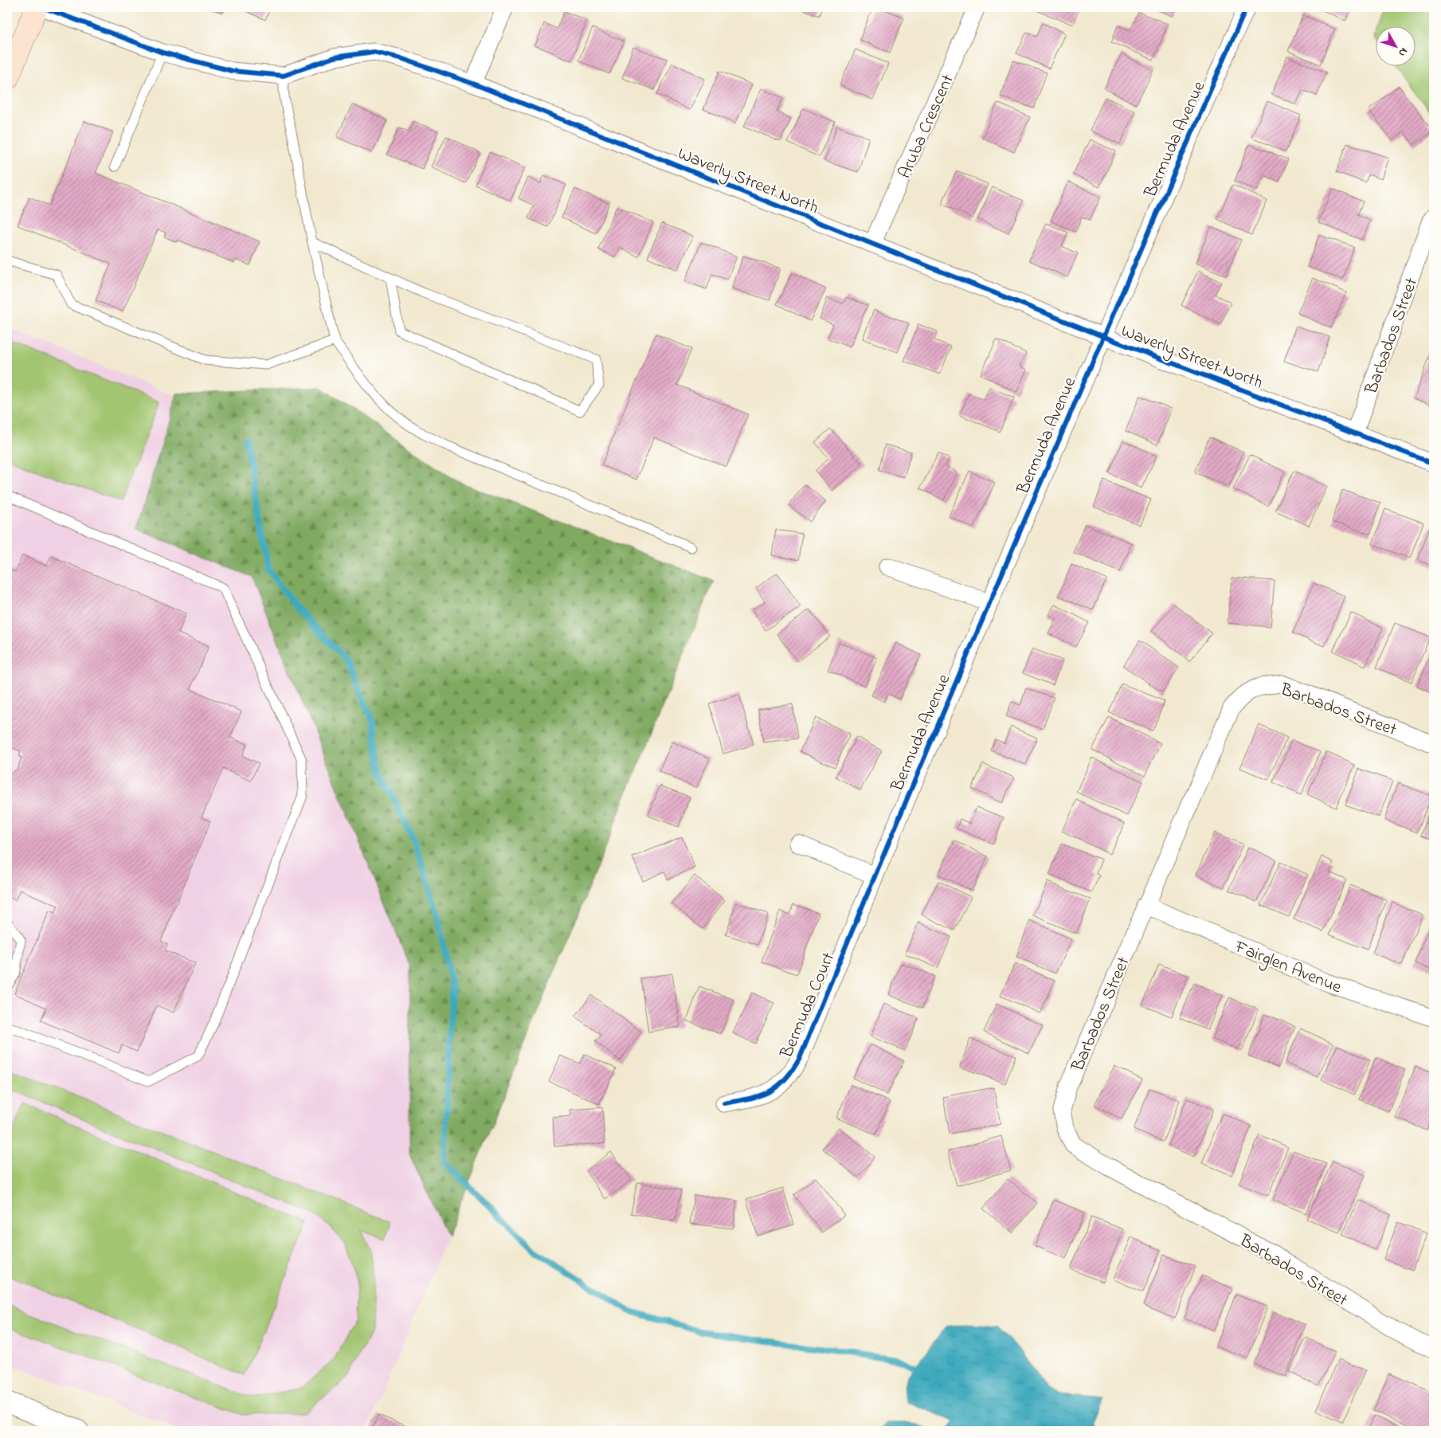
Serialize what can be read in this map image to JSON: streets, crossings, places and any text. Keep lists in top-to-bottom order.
{
  "streets": {
    "street": [
      "Aruba Crescent",
      "Bermuda Avenue",
      "Waverly Street North",
      "Barbados Street",
      "Fairglen Avenue",
      "Bermuda Court"
    ]
  },
  "crossings": [
    ["Aruba Crescent", "Waverly Street North"],
    ["Bermuda Avenue", "Waverly Street North"],
    ["Bermuda Avenue", "Bermuda Court"],
    ["Waverly Street North", "Barbados Street"],
    ["Barbados Street", "Fairglen Avenue"]
  ],
  "north": "bottom right"
}
